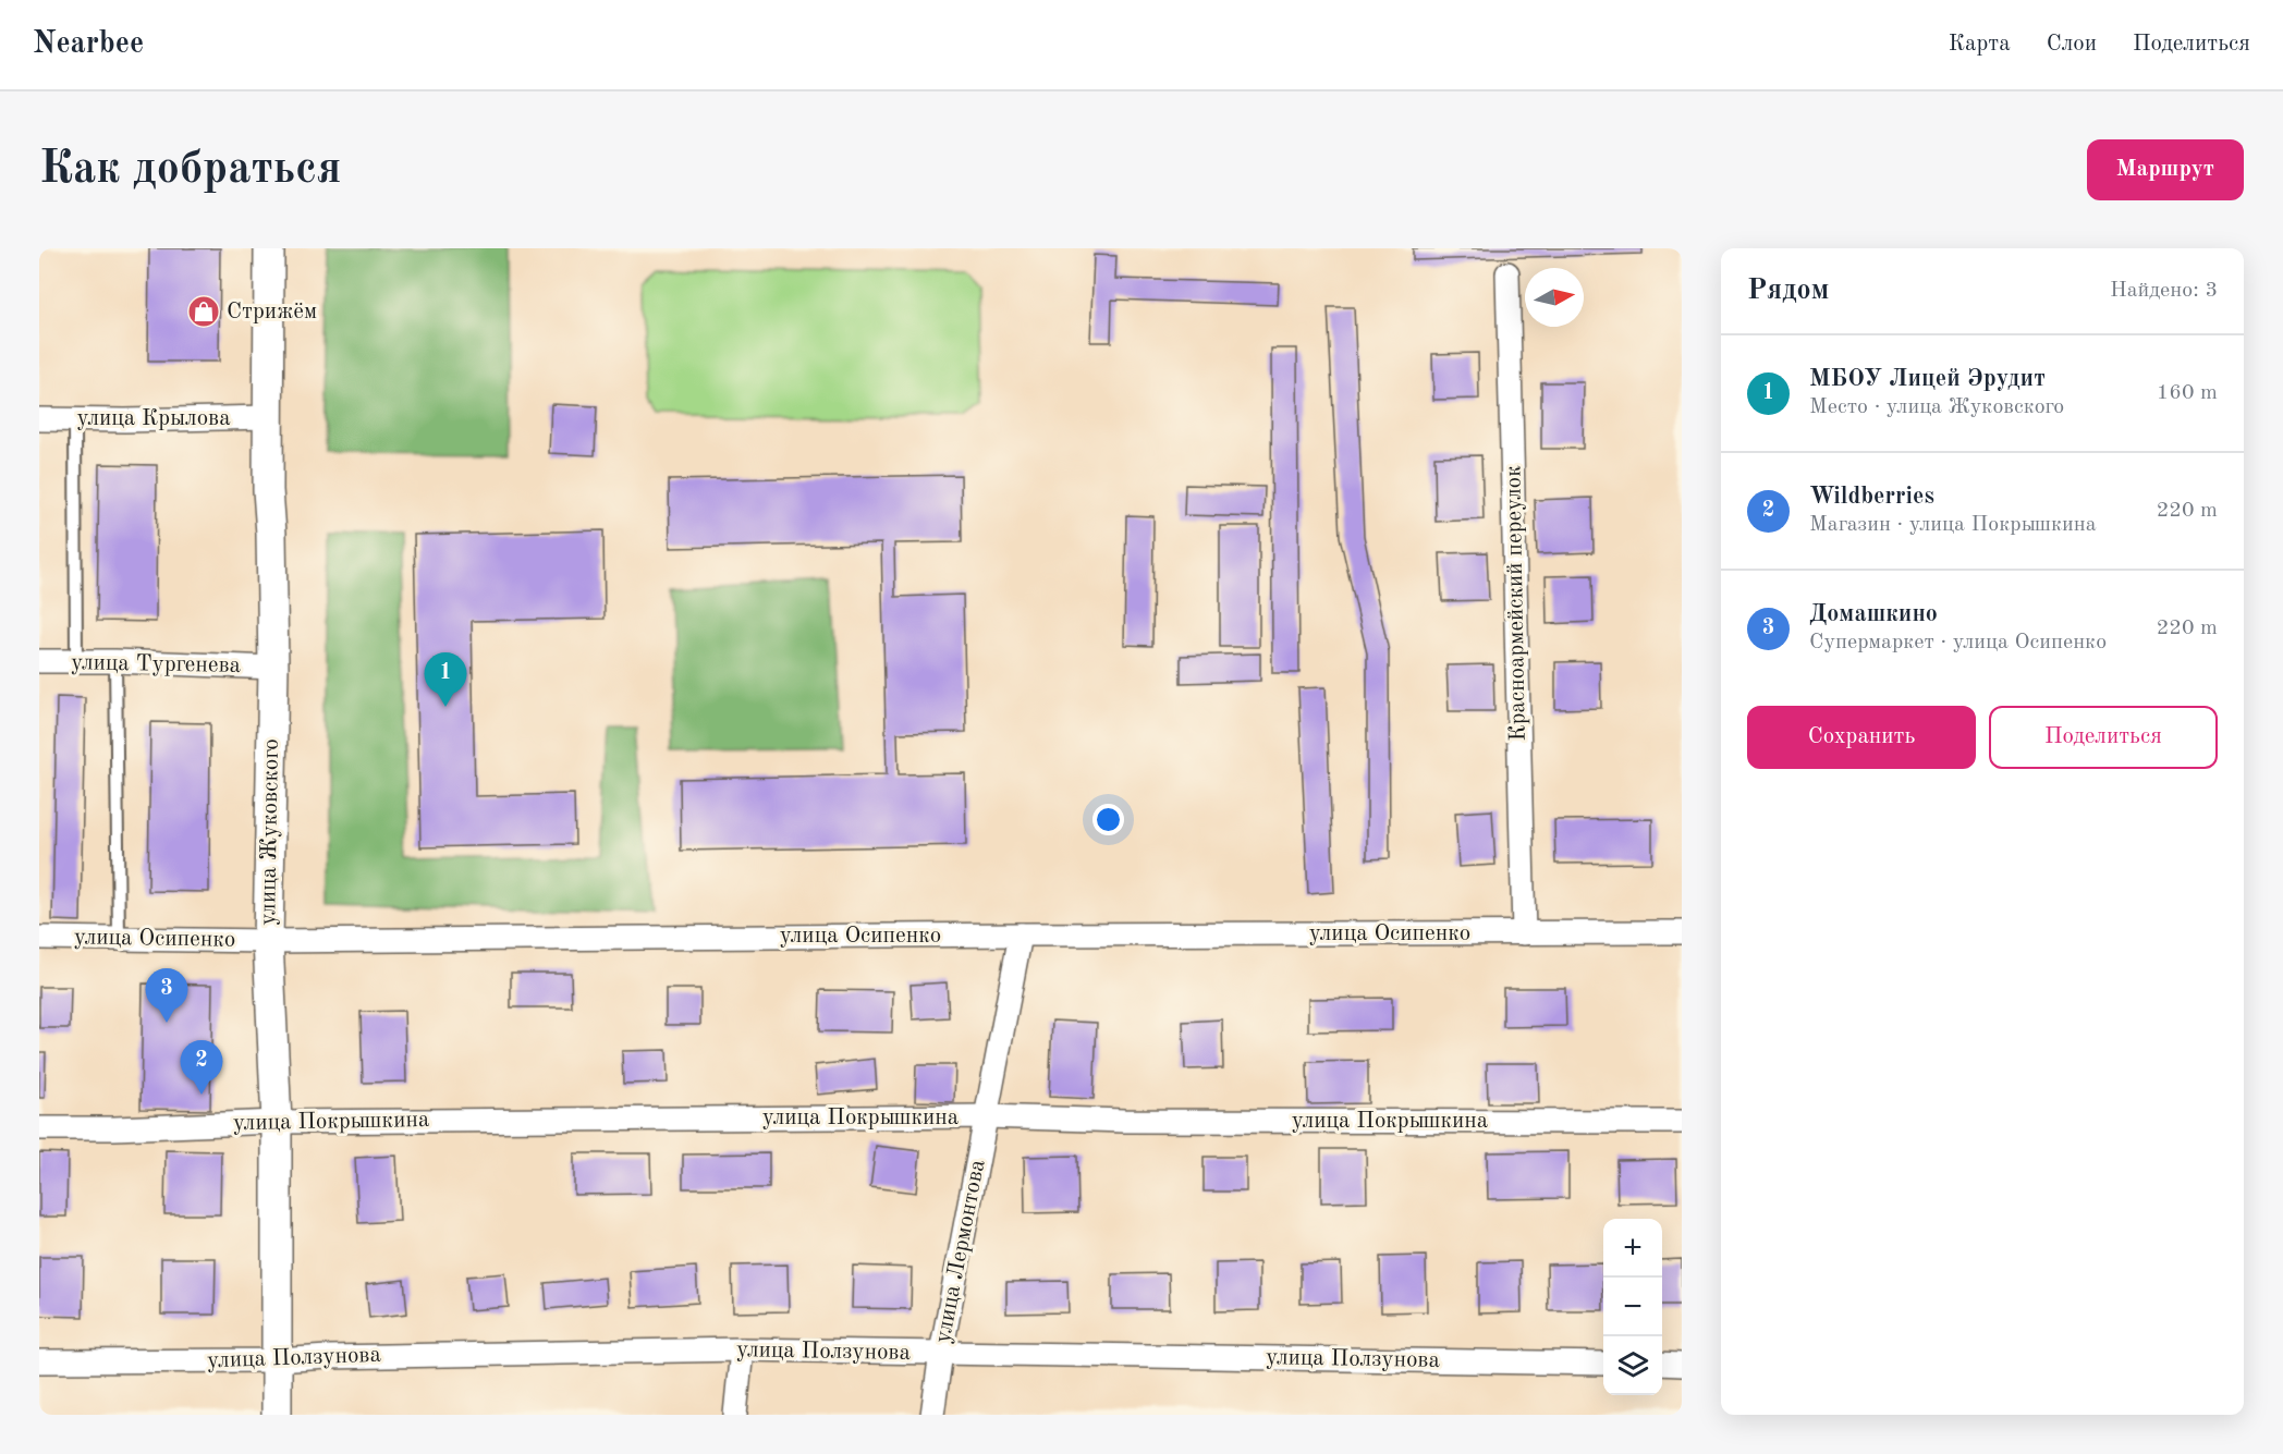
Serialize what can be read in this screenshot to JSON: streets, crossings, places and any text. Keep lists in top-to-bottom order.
{
  "streets": {
    "street": [
      "улица Крылова",
      "Красноармейский переулок",
      "улица Тургенева",
      "улица Жуковского",
      "улица Осипенко",
      "улица Покрышкина",
      "улица Лермонтова",
      "улица Ползунова"
    ]
  },
  "crossings": [
    ["улица Крылова", "улица Жуковского"],
    ["Красноармейский переулок", "улица Осипенко"],
    ["улица Тургенева", "улица Жуковского"],
    ["улица Жуковского", "улица Осипенко"],
    ["улица Жуковского", "улица Покрышкина"],
    ["улица Жуковского", "улица Ползунова"],
    ["улица Осипенко", "улица Лермонтова"],
    ["улица Покрышкина", "улица Лермонтова"],
    ["улица Лермонтова", "улица Ползунова"]
  ],
  "places": {
    "shop": ["Стрижём"]
  },
  "north": "right",
  "page": {
    "header": "Nearbee",
    "nav": ["Карта", "Слои", "Поделиться"],
    "buttons": [
      "Маршрут",
      ["Сохранить", "Поделиться"]
    ],
    "title": "Как добраться",
    "heading": ["Рядом", "Найдено: 3"],
    "list": [
      {
        "mark": "1",
        "name": "МБОУ Лицей Эрудит",
        "note": "Место · улица Жуковского",
        "value": "160 m"
      },
      {
        "mark": "2",
        "name": "Wildberries",
        "note": "Магазин · улица Покрышкина",
        "value": "220 m"
      },
      {
        "mark": "3",
        "name": "Домашкино",
        "note": "Супермаркет · улица Осипенко",
        "value": "220 m"
      }
    ],
    "pins": ["1", "3", "2"],
    "map_buttons": ["+", "−"]
  }
}
